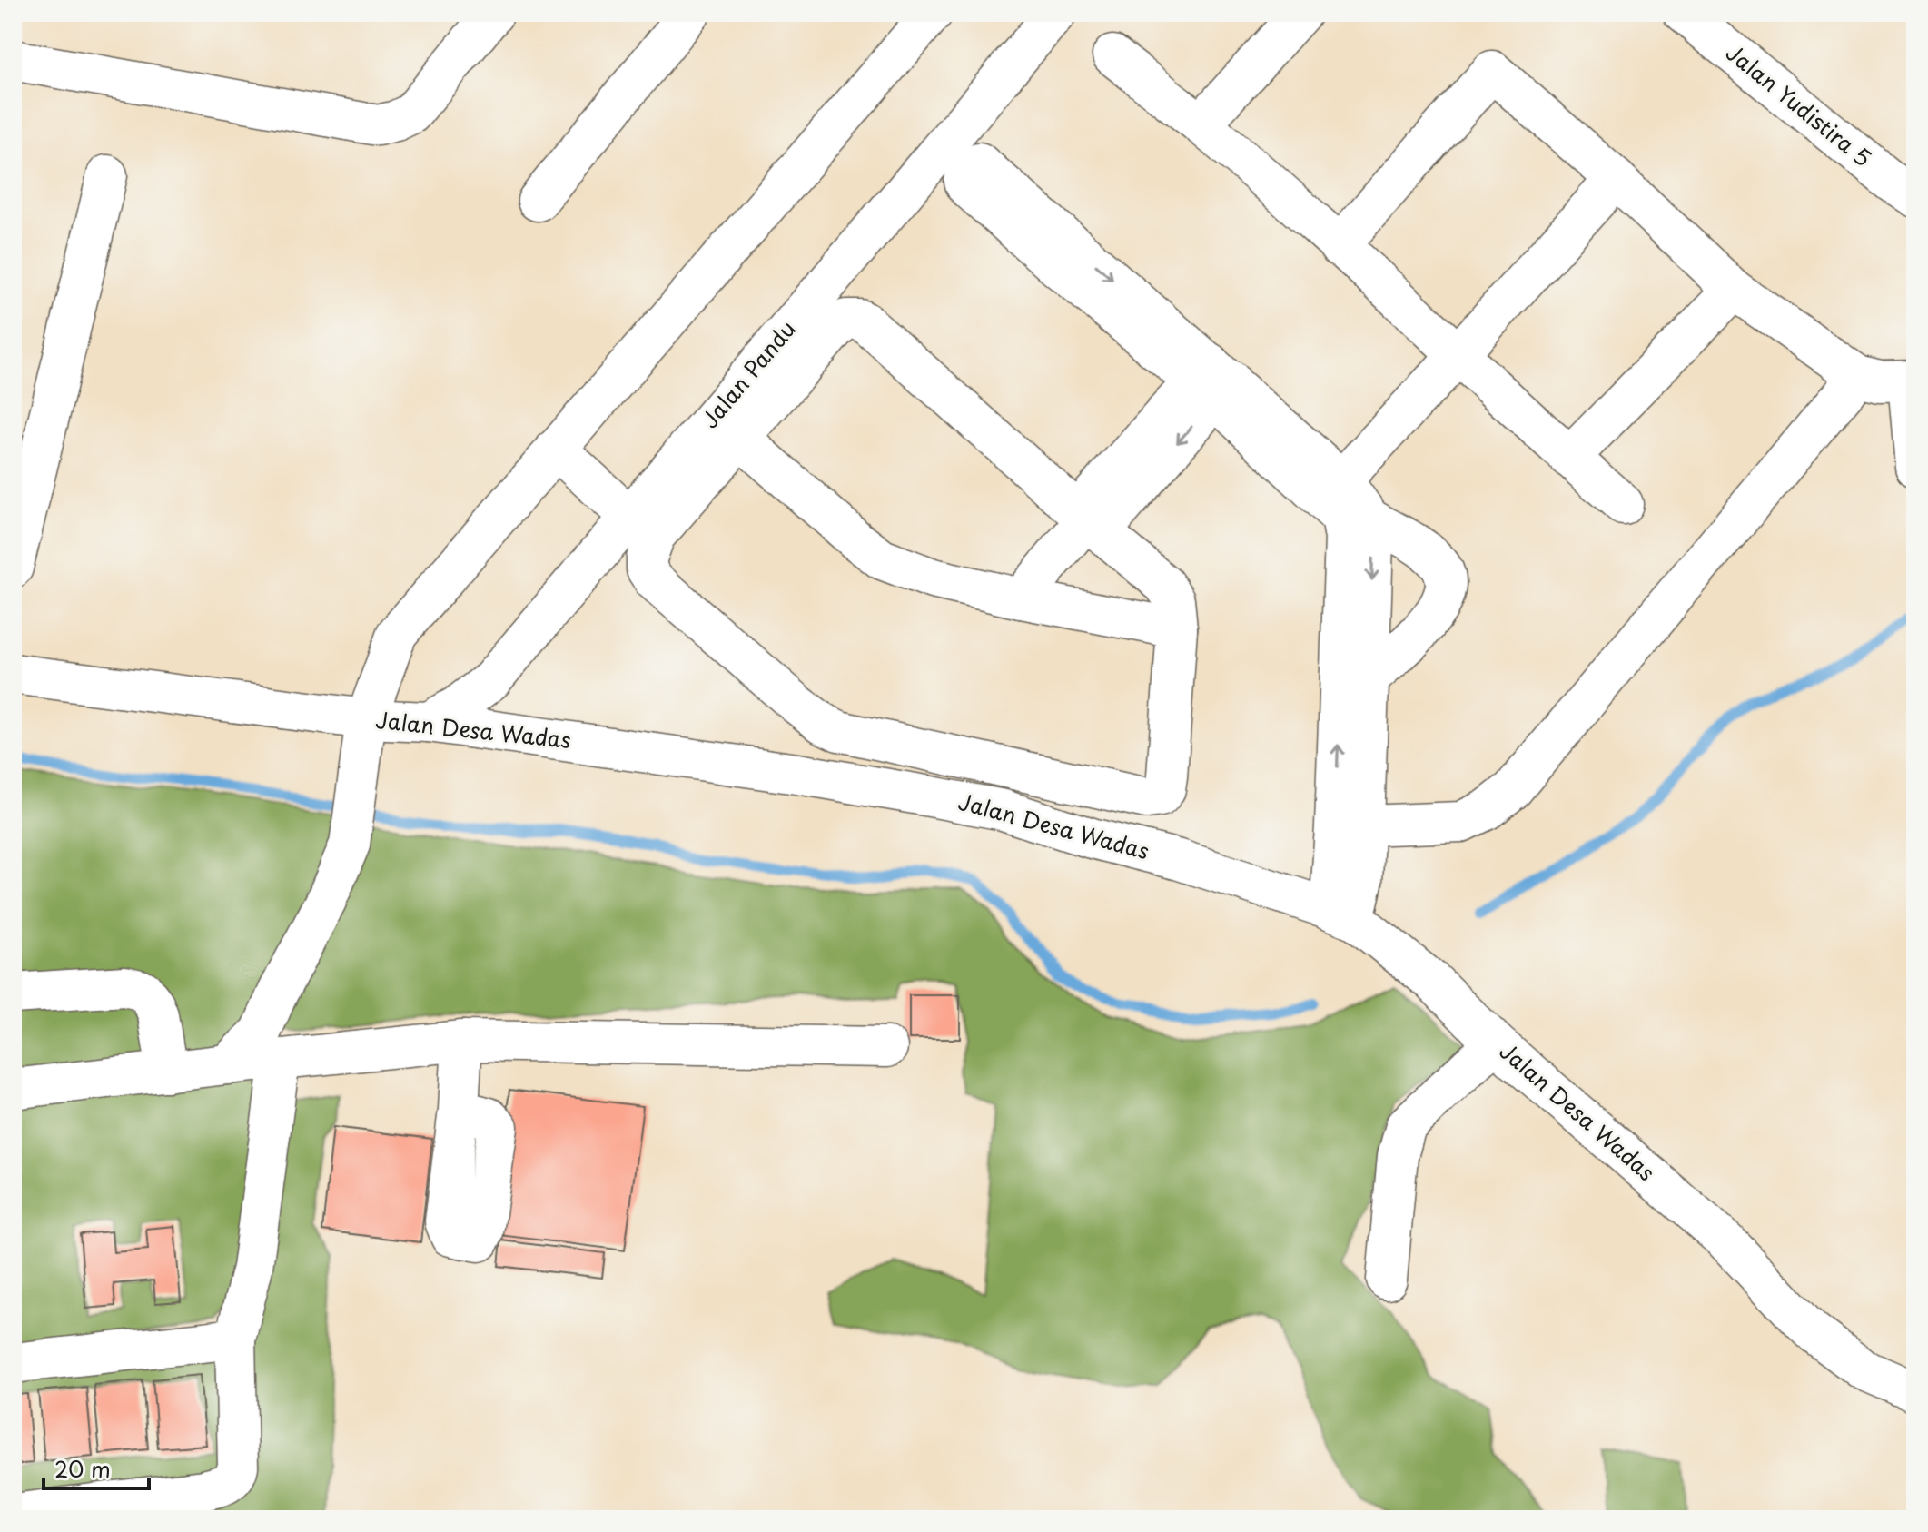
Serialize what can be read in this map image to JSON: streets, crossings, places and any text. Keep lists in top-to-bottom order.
{
  "streets": {
    "street": ["Jalan Yudistira 5", "Jalan Pandu", "Jalan Desa Wadas"]
  },
  "crossings": [
    ["Jalan Pandu", "Jalan Desa Wadas"]
  ],
  "scale_bar": "20 m"
}
